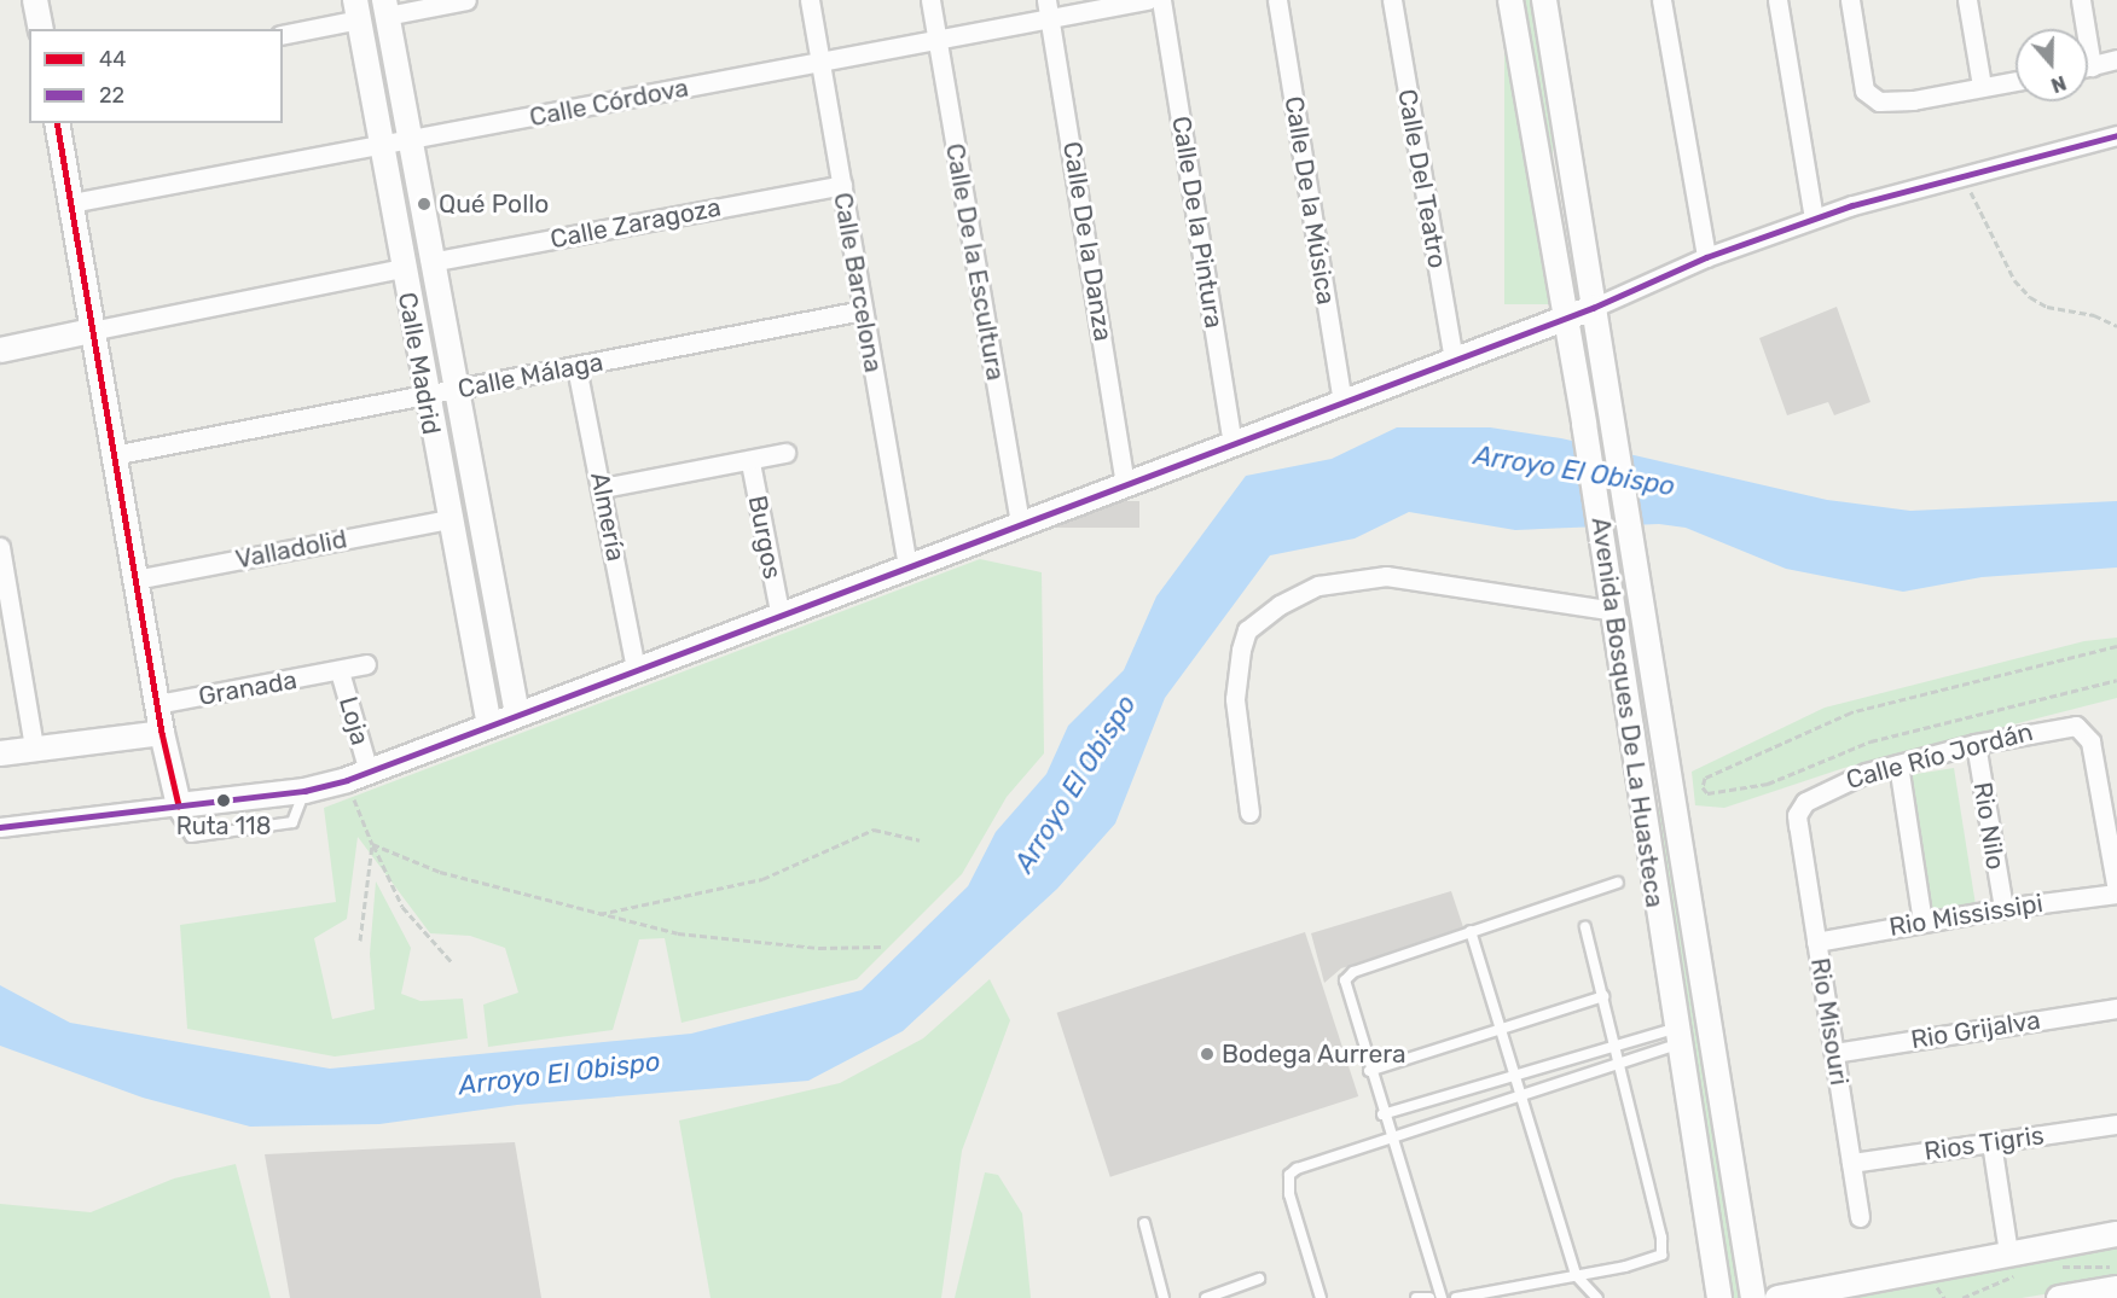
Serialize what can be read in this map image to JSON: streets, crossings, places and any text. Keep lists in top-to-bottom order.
{
  "streets": {
    "street": [
      "Calle Córdova",
      "Calle Del Teatro",
      "Calle De la Música",
      "Calle De la Pintura",
      "Calle Zaragoza",
      "Calle De la Danza",
      "Calle De la Escultura",
      "Calle Barcelona",
      "Calle Madrid",
      "Calle Málaga",
      "Almería",
      "Burgos",
      "Valladolid",
      "Granada",
      "Avenida Bosques De La Huasteca",
      "Loja",
      "Calle Río Jordán",
      "Rio Nilo",
      "Rio Mississipi",
      "Rio Misouri",
      "Rio Grijalva",
      "Rios Tigris"
    ]
  },
  "crossings": [
    ["Calle Córdova", "Calle De la Danza"],
    ["Calle Córdova", "Calle De la Escultura"],
    ["Calle Córdova", "Calle Barcelona"],
    ["Calle Córdova", "Calle Madrid"],
    ["Calle Zaragoza", "Calle Barcelona"],
    ["Calle Zaragoza", "Calle Madrid"],
    ["Calle Barcelona", "Calle Málaga"],
    ["Calle Madrid", "Calle Málaga"],
    ["Calle Madrid", "Valladolid"],
    ["Calle Málaga", "Almería"],
    ["Granada", "Loja"],
    ["Calle Río Jordán", "Rio Nilo"],
    ["Calle Río Jordán", "Rio Mississipi"],
    ["Calle Río Jordán", "Rio Misouri"],
    ["Rio Nilo", "Rio Mississipi"],
    ["Rio Mississipi", "Rio Misouri"],
    ["Rio Misouri", "Rio Grijalva"],
    ["Rio Misouri", "Rios Tigris"]
  ],
  "water": ["Arroyo El Obispo"],
  "places": ["Qué Pollo", "Ruta 118", "Bodega Aurrera"],
  "lines": ["transit line 44", "transit line 22"],
  "legend": ["44", "22"],
  "north": "bottom"
}
